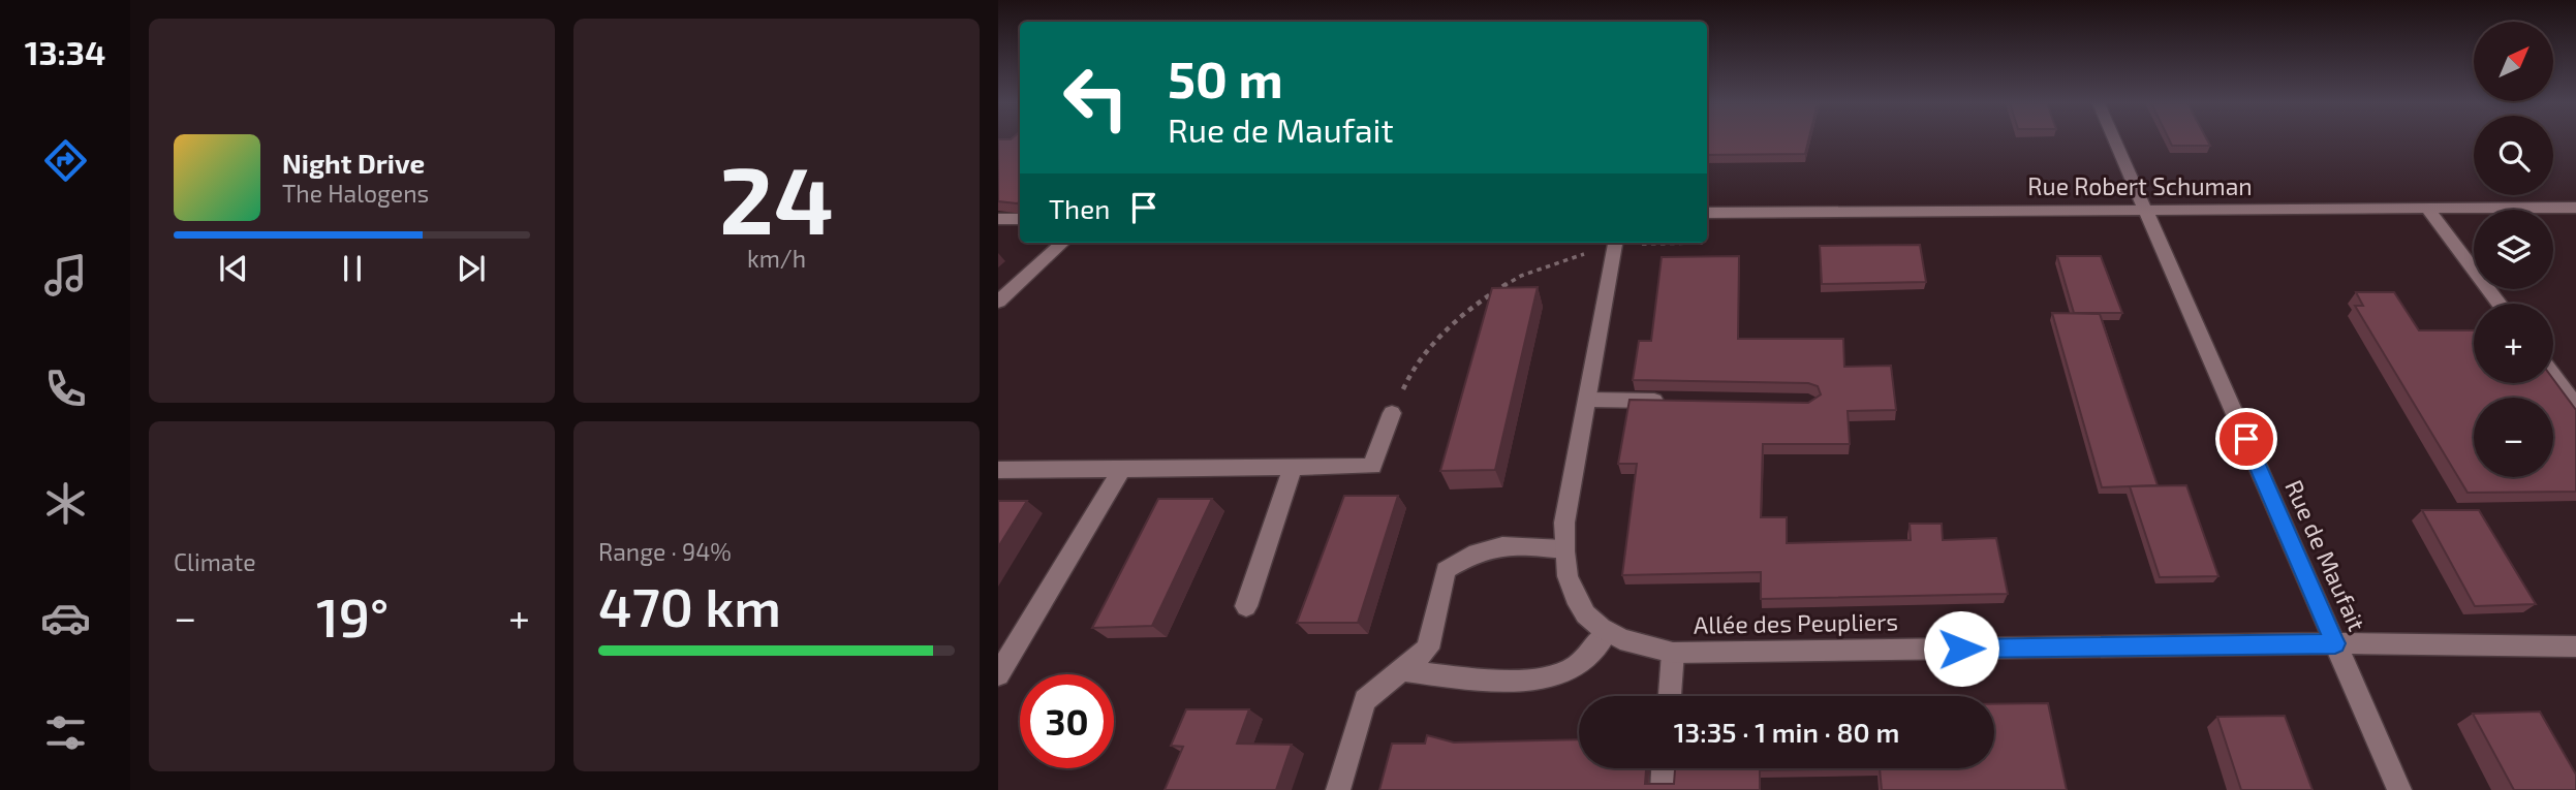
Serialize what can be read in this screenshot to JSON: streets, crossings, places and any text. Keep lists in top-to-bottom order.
{
  "streets": {
    "street": ["Rue Robert Schuman", "Rue de Maufait", "Allée des Peupliers"]
  },
  "crossings": [
    ["Rue Robert Schuman", "Rue de Maufait"],
    ["Rue de Maufait", "Allée des Peupliers"]
  ],
  "north": "top right",
  "page": {
    "tabs": "13:34",
    "tile": [
      ["24", "km/h"],
      "Climate",
      ["Range · 94%", "470 km"]
    ],
    "map_buttons": ["+", "−"],
    "turn": ["50 m", "Rue de Maufait"],
    "song": ["Night Drive", "The Halogens"],
    "then": "Then",
    "heat": ["−", "19°", "+"],
    "limit": "30",
    "trip": "13:35 · 1 min · 80 m"
  }
}
